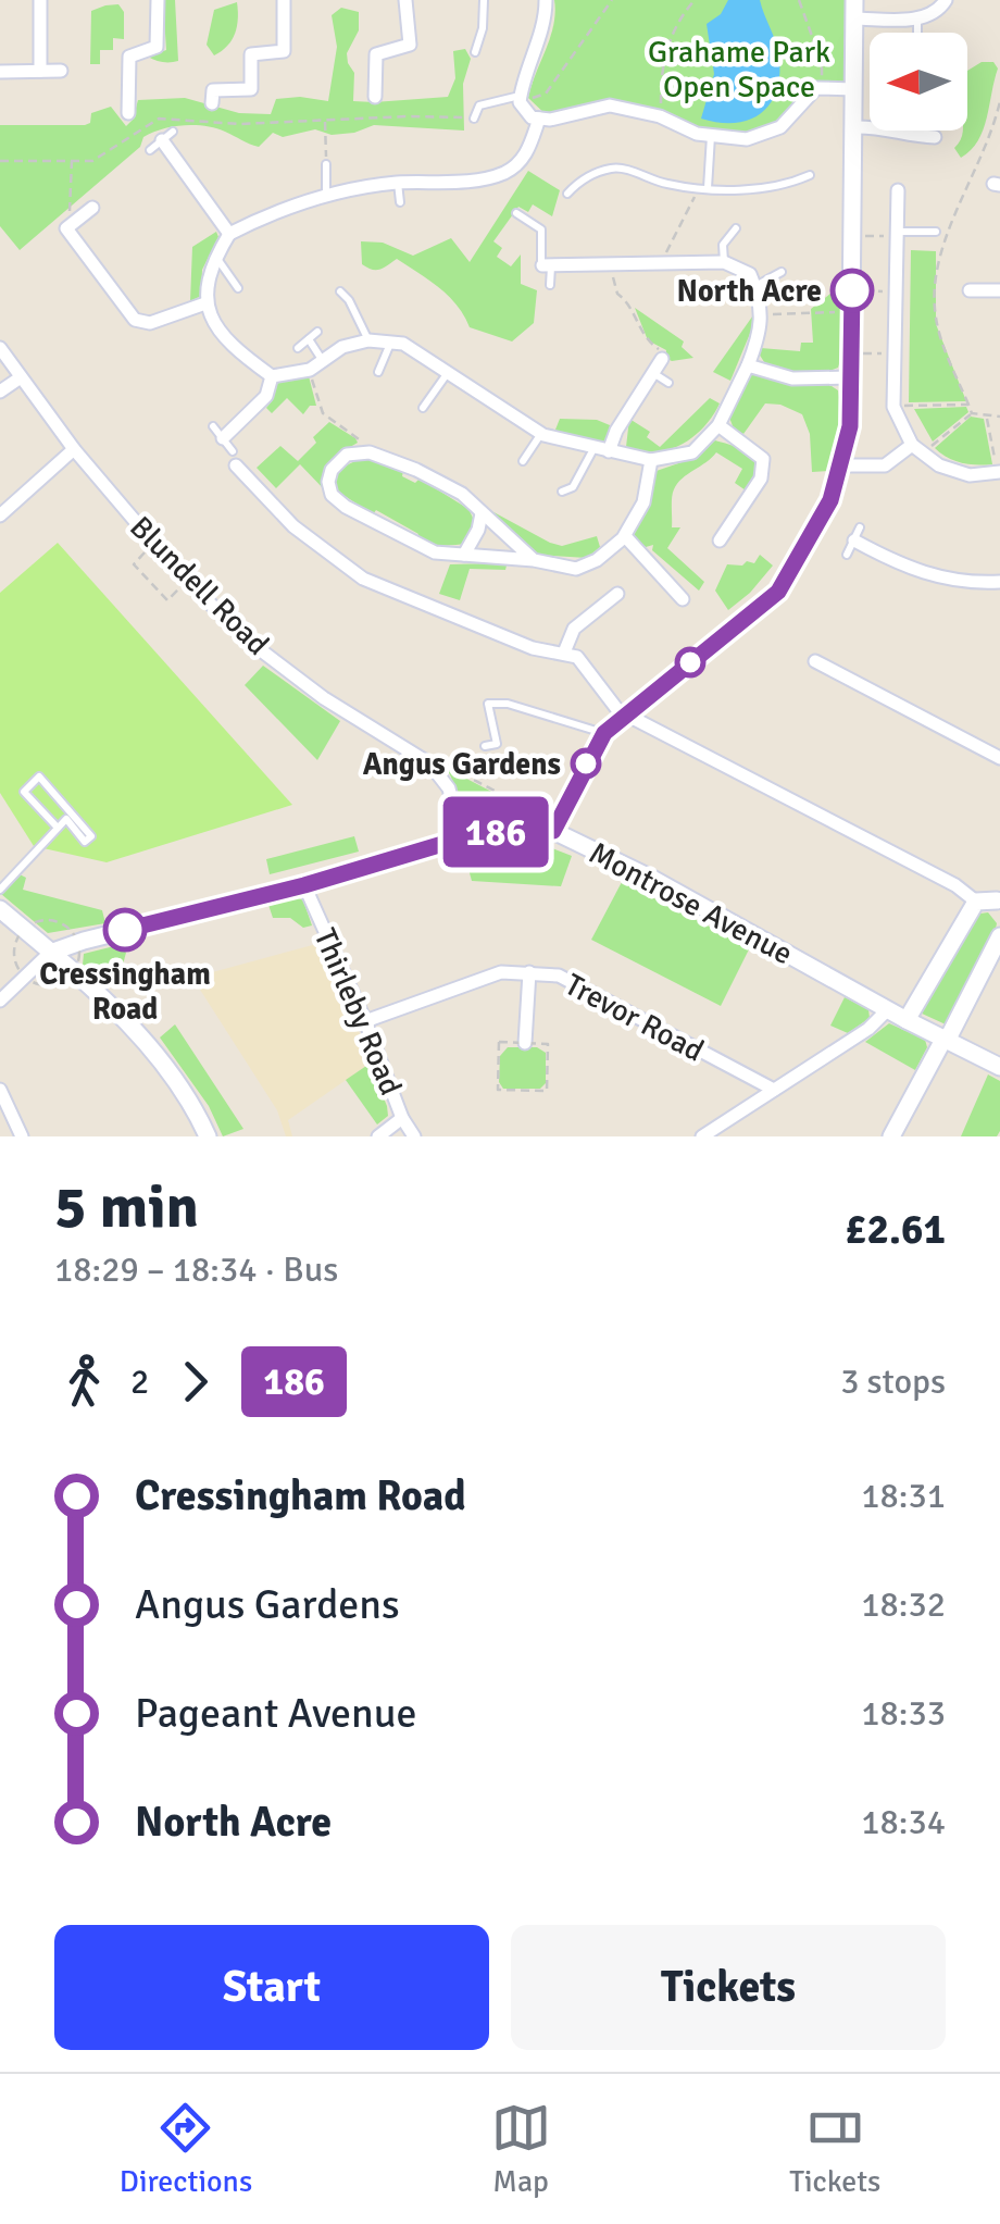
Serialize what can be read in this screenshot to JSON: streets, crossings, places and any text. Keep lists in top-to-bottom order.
{
  "streets": {
    "street": [
      "Blundell Road",
      "Montrose Avenue",
      "Thirleby Road",
      "Trevor Road"
    ]
  },
  "crossings": [
    ["Montrose Avenue", "Thirleby Road"],
    ["Thirleby Road", "Trevor Road"]
  ],
  "parks": ["Grahame Park Open Space"],
  "places": ["North Acre", "Angus Gardens", "Cressingham Road"],
  "lines": ["bus line 186"],
  "north": "left",
  "page": {
    "on_map": "186",
    "heading": ["5 min", "18:29 – 18:34 · Bus", "£2.61"],
    "legs": ["2", "186", "3 stops"],
    "list": [
      {
        "name": "Cressingham Road",
        "value": "18:31"
      },
      {
        "name": "Angus Gardens",
        "value": "18:32"
      },
      {
        "name": "Pageant Avenue",
        "value": "18:33"
      },
      {
        "name": "North Acre",
        "value": "18:34"
      }
    ],
    "buttons": ["Start", "Tickets"],
    "tabs": ["Directions", "Map", "Tickets"]
  }
}
